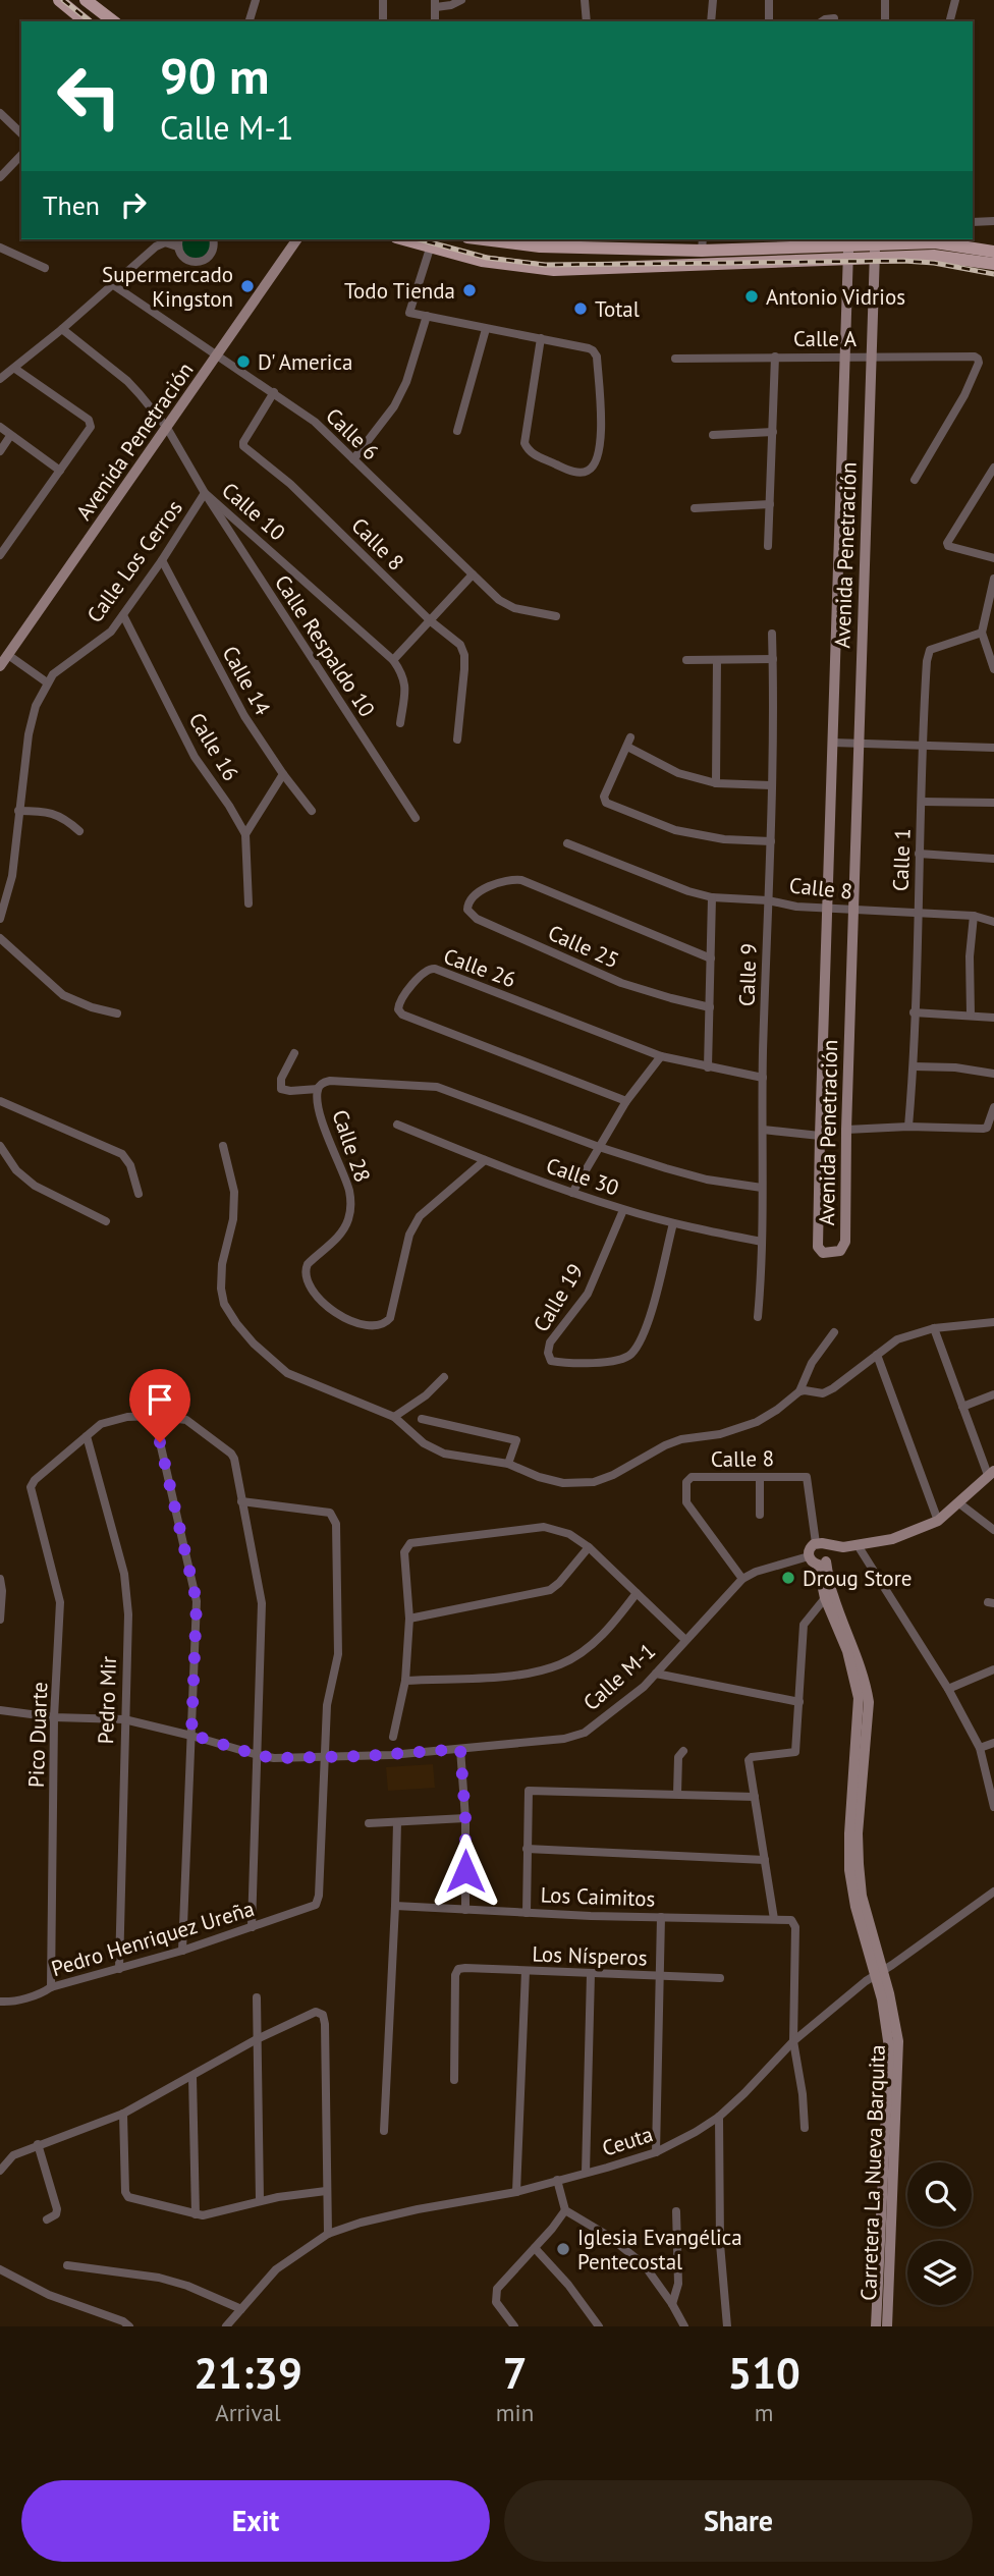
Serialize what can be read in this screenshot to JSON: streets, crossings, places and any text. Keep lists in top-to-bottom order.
{
  "streets": {
    "street": [
      "Calle A",
      "Calle 6",
      "Avenida Penetración",
      "Calle 10",
      "Calle 8",
      "Calle Los Cerros",
      "Calle Respaldo 10",
      "Calle 14",
      "Calle 16",
      "Calle 1",
      "Calle 25",
      "Calle 26",
      "Calle 9",
      "Calle 28",
      "Calle 30",
      "Calle 19",
      "Calle M-1",
      "Pedro Mir",
      "Pico Duarte",
      "Los Caimitos",
      "Pedro Henriquez Ureña",
      "Los Nísperos",
      "Ceuta",
      "Carretera La Nueva Barquita"
    ]
  },
  "crossings": [
    ["Calle A", "Avenida Penetración"],
    ["Calle 6", "Avenida Penetración"],
    ["Calle 6", "Calle 8"],
    ["Avenida Penetración", "Calle 10"],
    ["Avenida Penetración", "Calle 8"],
    ["Calle 10", "Calle Los Cerros"],
    ["Calle 10", "Calle Respaldo 10"],
    ["Calle 8", "Calle 1"],
    ["Calle 8", "Calle 9"],
    ["Calle 8", "Calle M-1"],
    ["Calle Los Cerros", "Calle Respaldo 10"],
    ["Calle Los Cerros", "Calle 14"],
    ["Calle Los Cerros", "Calle 16"],
    ["Calle 26", "Calle 9"],
    ["Calle 9", "Calle 28"],
    ["Calle 9", "Calle 30"],
    ["Calle 28", "Calle 30"],
    ["Calle 30", "Calle 19"],
    ["Calle M-1", "Pedro Mir"],
    ["Calle M-1", "Pico Duarte"],
    ["Calle M-1", "Pedro Henriquez Ureña"],
    ["Calle M-1", "Carretera La Nueva Barquita"],
    ["Pedro Mir", "Pico Duarte"],
    ["Pedro Mir", "Pedro Henriquez Ureña"],
    ["Pico Duarte", "Pedro Henriquez Ureña"],
    ["Los Caimitos", "Ceuta"],
    ["Ceuta", "Carretera La Nueva Barquita"]
  ],
  "places": [
    "Supermercado Kingston",
    "Todo Tienda",
    "Antonio Vidrios",
    "Total",
    "D' America",
    "Droug Store",
    "Iglesia Evangélica Pentecostal"
  ],
  "page": {
    "turn": ["90 m", "Calle M-1"],
    "then": "Then",
    "eta": [
      "21:39",
      "Arrival",
      "7",
      "min",
      "510",
      "m"
    ],
    "buttons": ["Exit", "Share"]
  }
}
